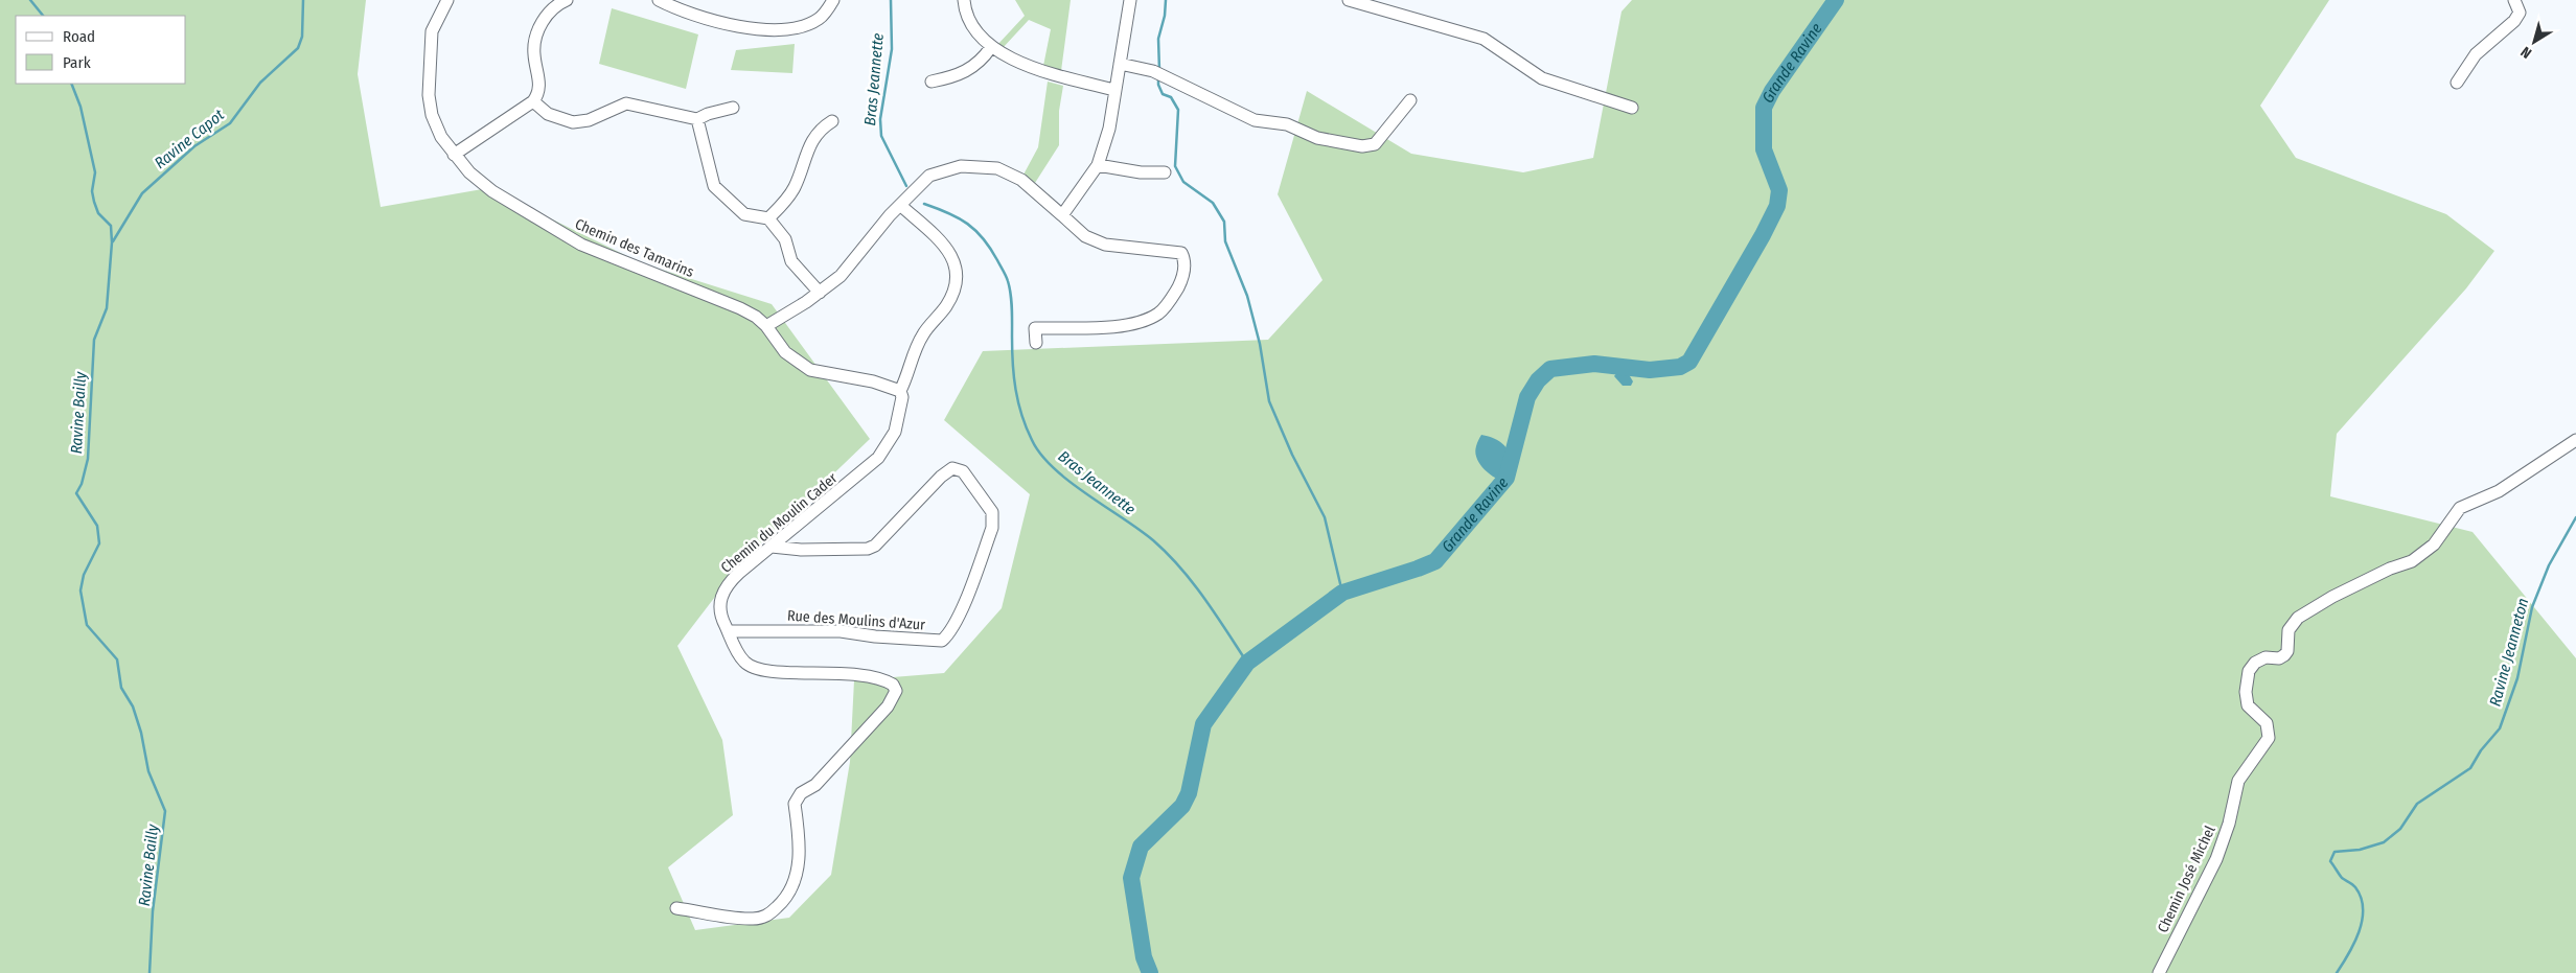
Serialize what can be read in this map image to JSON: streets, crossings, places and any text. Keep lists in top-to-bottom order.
{
  "streets": {
    "street": [
      "Chemin des Tamarins",
      "Chemin du Moulin Cader",
      "Rue des Moulins d'Azur",
      "Chemin José Michel"
    ]
  },
  "crossings": [
    ["Chemin des Tamarins", "Chemin du Moulin Cader"],
    ["Chemin du Moulin Cader", "Rue des Moulins d'Azur"]
  ],
  "water": [
    "Grande Ravine",
    "Bras Jeannette",
    "Ravine Capot",
    "Ravine Bailly",
    "Ravine Jeanneton"
  ],
  "legend": ["Road", "Park"],
  "north": "bottom left"
}
